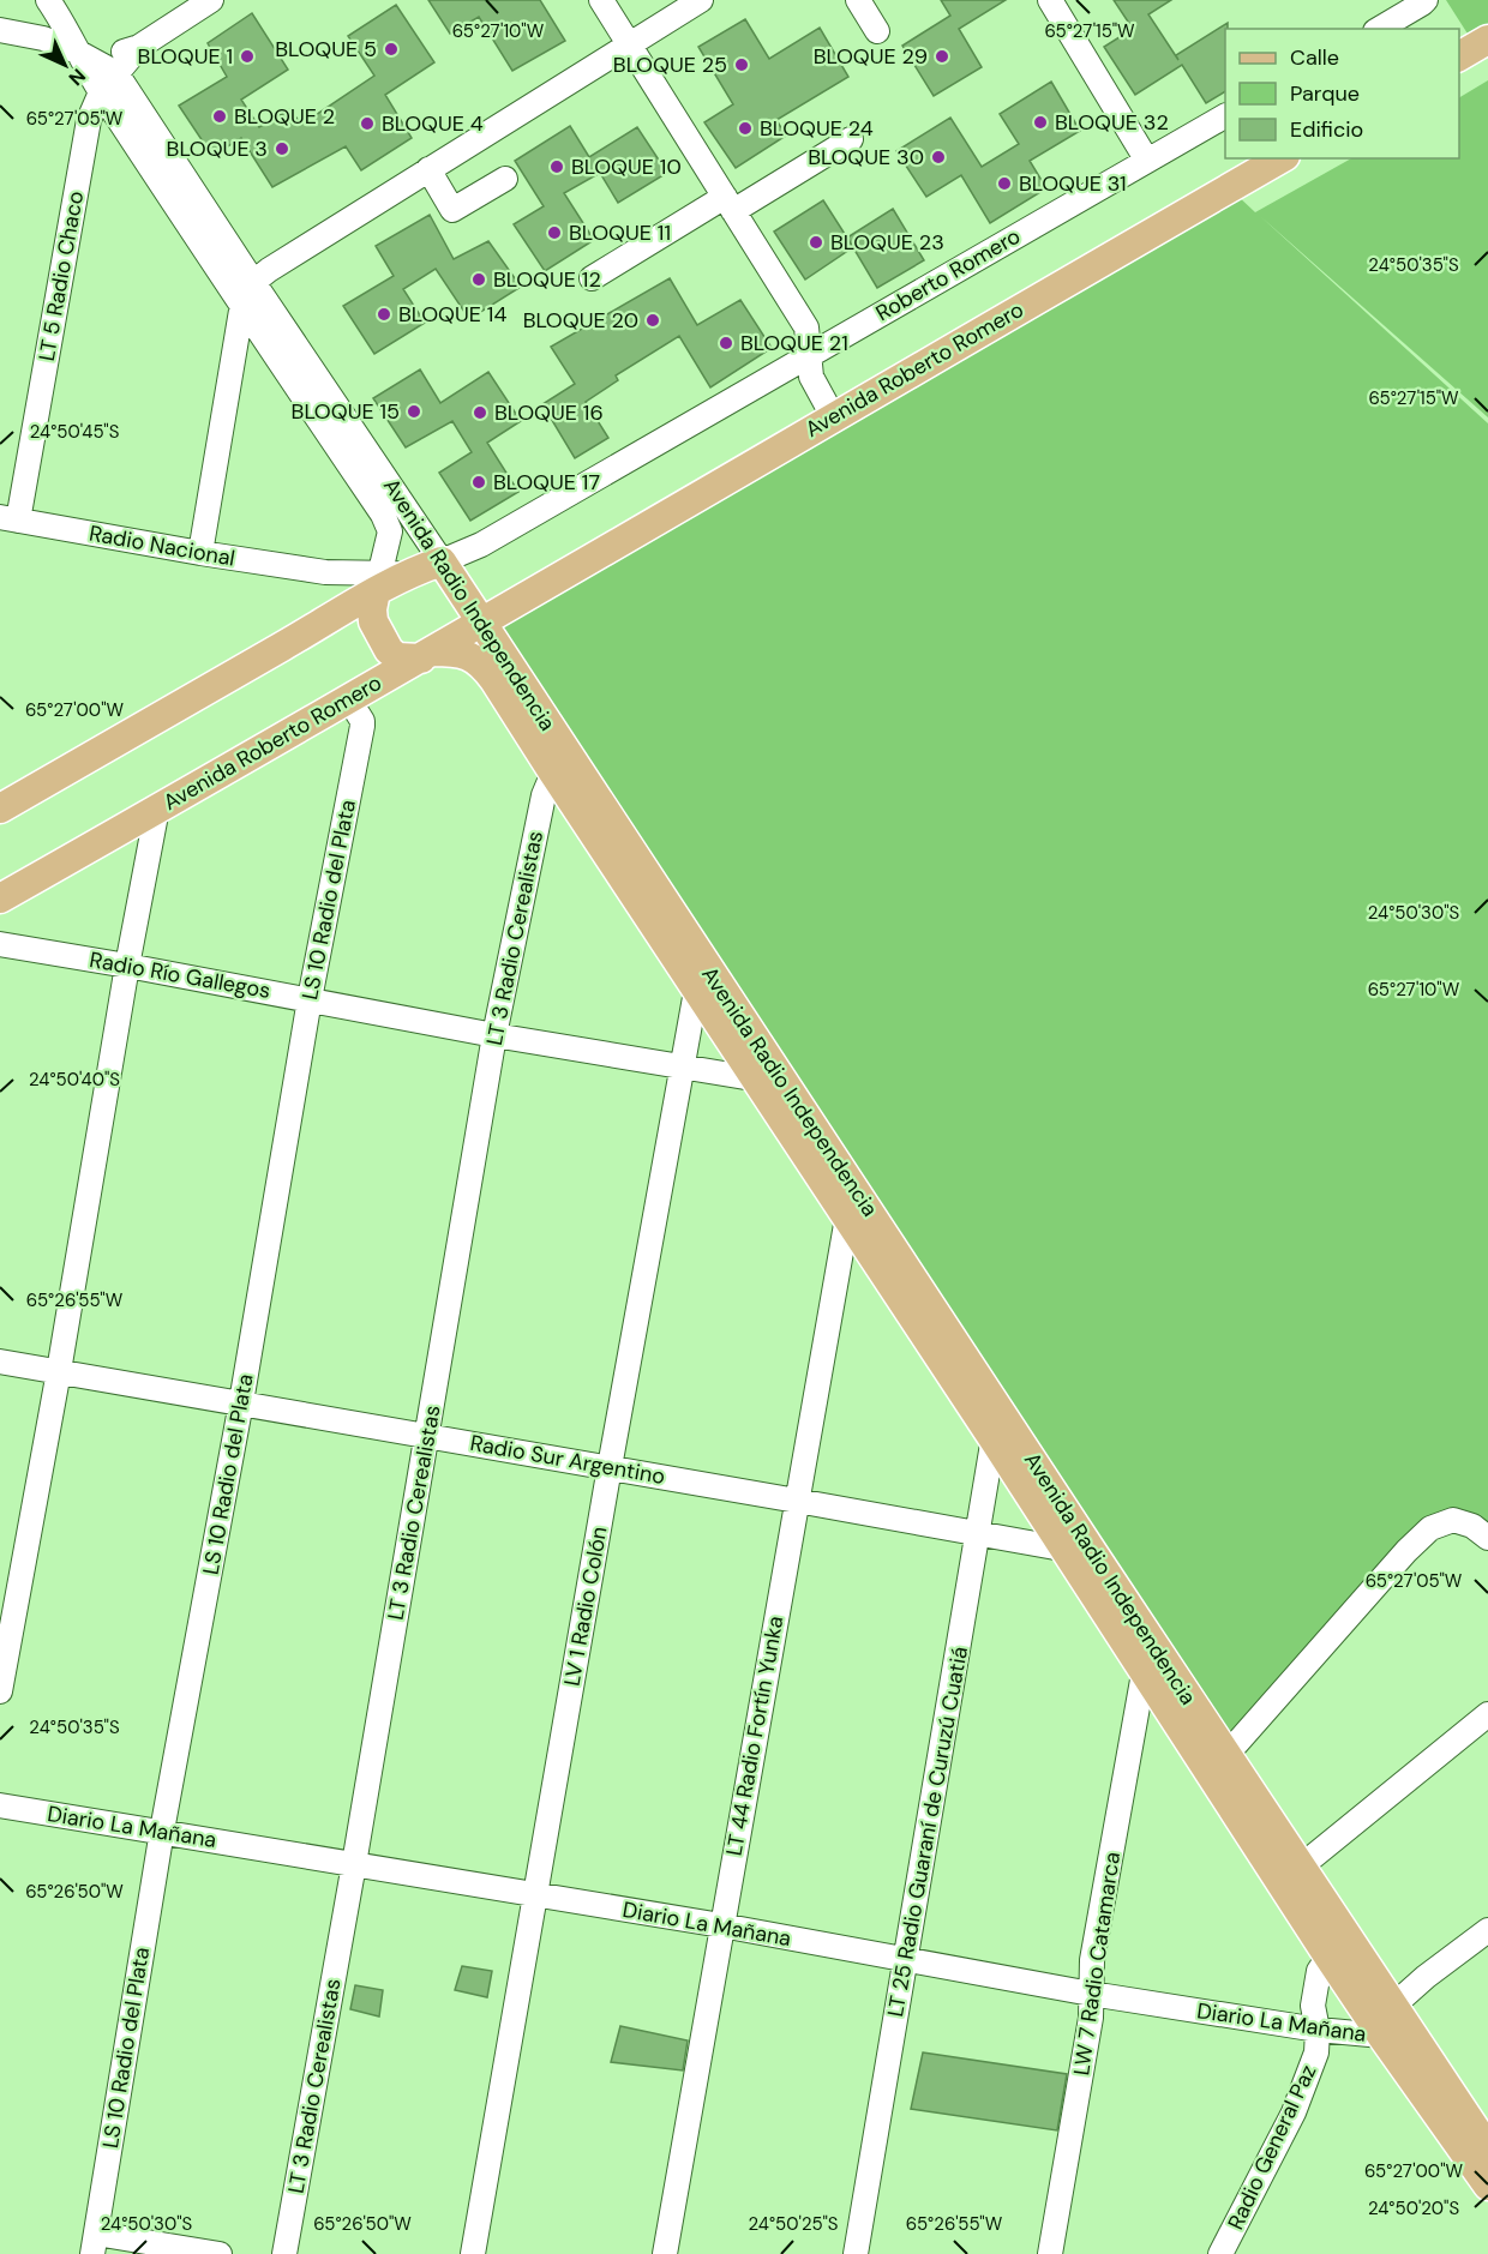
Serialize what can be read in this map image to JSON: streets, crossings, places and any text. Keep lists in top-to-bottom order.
{
  "streets": {
    "main road": ["Avenida Roberto Romero", "Avenida Radio Independencia"],
    "street": [
      "Roberto Romero",
      "LT 5 Radio Chaco",
      "Radio Nacional",
      "LS 10 Radio del Plata",
      "LT 3 Radio Cerealistas",
      "Radio Río Gallegos",
      "Radio Sur Argentino",
      "LV 1 Radio Colón",
      "LT 44 Radio Fortín Yunka",
      "Diario La Mañana",
      "LT 25 Radio Guaraní de Curuzú Cuatiá",
      "LW 7 Radio Catamarca",
      "Radio General Paz"
    ]
  },
  "crossings": [
    ["Roberto Romero", "Avenida Radio Independencia"],
    ["LT 5 Radio Chaco", "Radio Nacional"],
    ["LT 5 Radio Chaco", "Avenida Radio Independencia"],
    ["Avenida Roberto Romero", "Avenida Radio Independencia"],
    ["Avenida Roberto Romero", "LS 10 Radio del Plata"],
    ["Radio Nacional", "Avenida Radio Independencia"],
    ["Avenida Radio Independencia", "LT 3 Radio Cerealistas"],
    ["Avenida Radio Independencia", "Radio Río Gallegos"],
    ["Avenida Radio Independencia", "Radio Sur Argentino"],
    ["Avenida Radio Independencia", "LV 1 Radio Colón"],
    ["Avenida Radio Independencia", "LT 44 Radio Fortín Yunka"],
    ["Avenida Radio Independencia", "Diario La Mañana"],
    ["Avenida Radio Independencia", "LT 25 Radio Guaraní de Curuzú Cuatiá"],
    ["Avenida Radio Independencia", "LW 7 Radio Catamarca"],
    ["Avenida Radio Independencia", "Radio General Paz"],
    ["LS 10 Radio del Plata", "Radio Río Gallegos"],
    ["LS 10 Radio del Plata", "Radio Sur Argentino"],
    ["LS 10 Radio del Plata", "Diario La Mañana"],
    ["LT 3 Radio Cerealistas", "Radio Río Gallegos"],
    ["LT 3 Radio Cerealistas", "Radio Sur Argentino"],
    ["LT 3 Radio Cerealistas", "Diario La Mañana"],
    ["Radio Río Gallegos", "LV 1 Radio Colón"],
    ["Radio Sur Argentino", "LV 1 Radio Colón"],
    ["Radio Sur Argentino", "LT 44 Radio Fortín Yunka"],
    ["Radio Sur Argentino", "LT 25 Radio Guaraní de Curuzú Cuatiá"],
    ["LV 1 Radio Colón", "Diario La Mañana"],
    ["LT 44 Radio Fortín Yunka", "Diario La Mañana"],
    ["Diario La Mañana", "LT 25 Radio Guaraní de Curuzú Cuatiá"],
    ["Diario La Mañana", "LW 7 Radio Catamarca"],
    ["Diario La Mañana", "Radio General Paz"]
  ],
  "places": [
    "BLOQUE 5",
    "BLOQUE 1",
    "BLOQUE 29",
    "BLOQUE 25",
    "BLOQUE 2",
    "BLOQUE 32",
    "BLOQUE 4",
    "BLOQUE 24",
    "BLOQUE 3",
    "BLOQUE 30",
    "BLOQUE 10",
    "BLOQUE 31",
    "BLOQUE 11",
    "BLOQUE 23",
    "BLOQUE 12",
    "BLOQUE 14",
    "BLOQUE 20",
    "BLOQUE 21",
    "BLOQUE 15",
    "BLOQUE 16",
    "BLOQUE 17"
  ],
  "legend": ["Calle", "Parque", "Edificio"],
  "north": "bottom right",
  "coordinates": [
    "65°27'10\"W",
    "65°27'15\"W",
    "65°27'05\"W",
    "24°50'35\"S",
    "24°50'45\"S",
    "65°27'00\"W",
    "24°50'30\"S",
    "24°50'40\"S",
    "65°26'55\"W",
    "65°26'50\"W",
    "24°50'20\"S",
    "24°50'25\"S"
  ]
}
